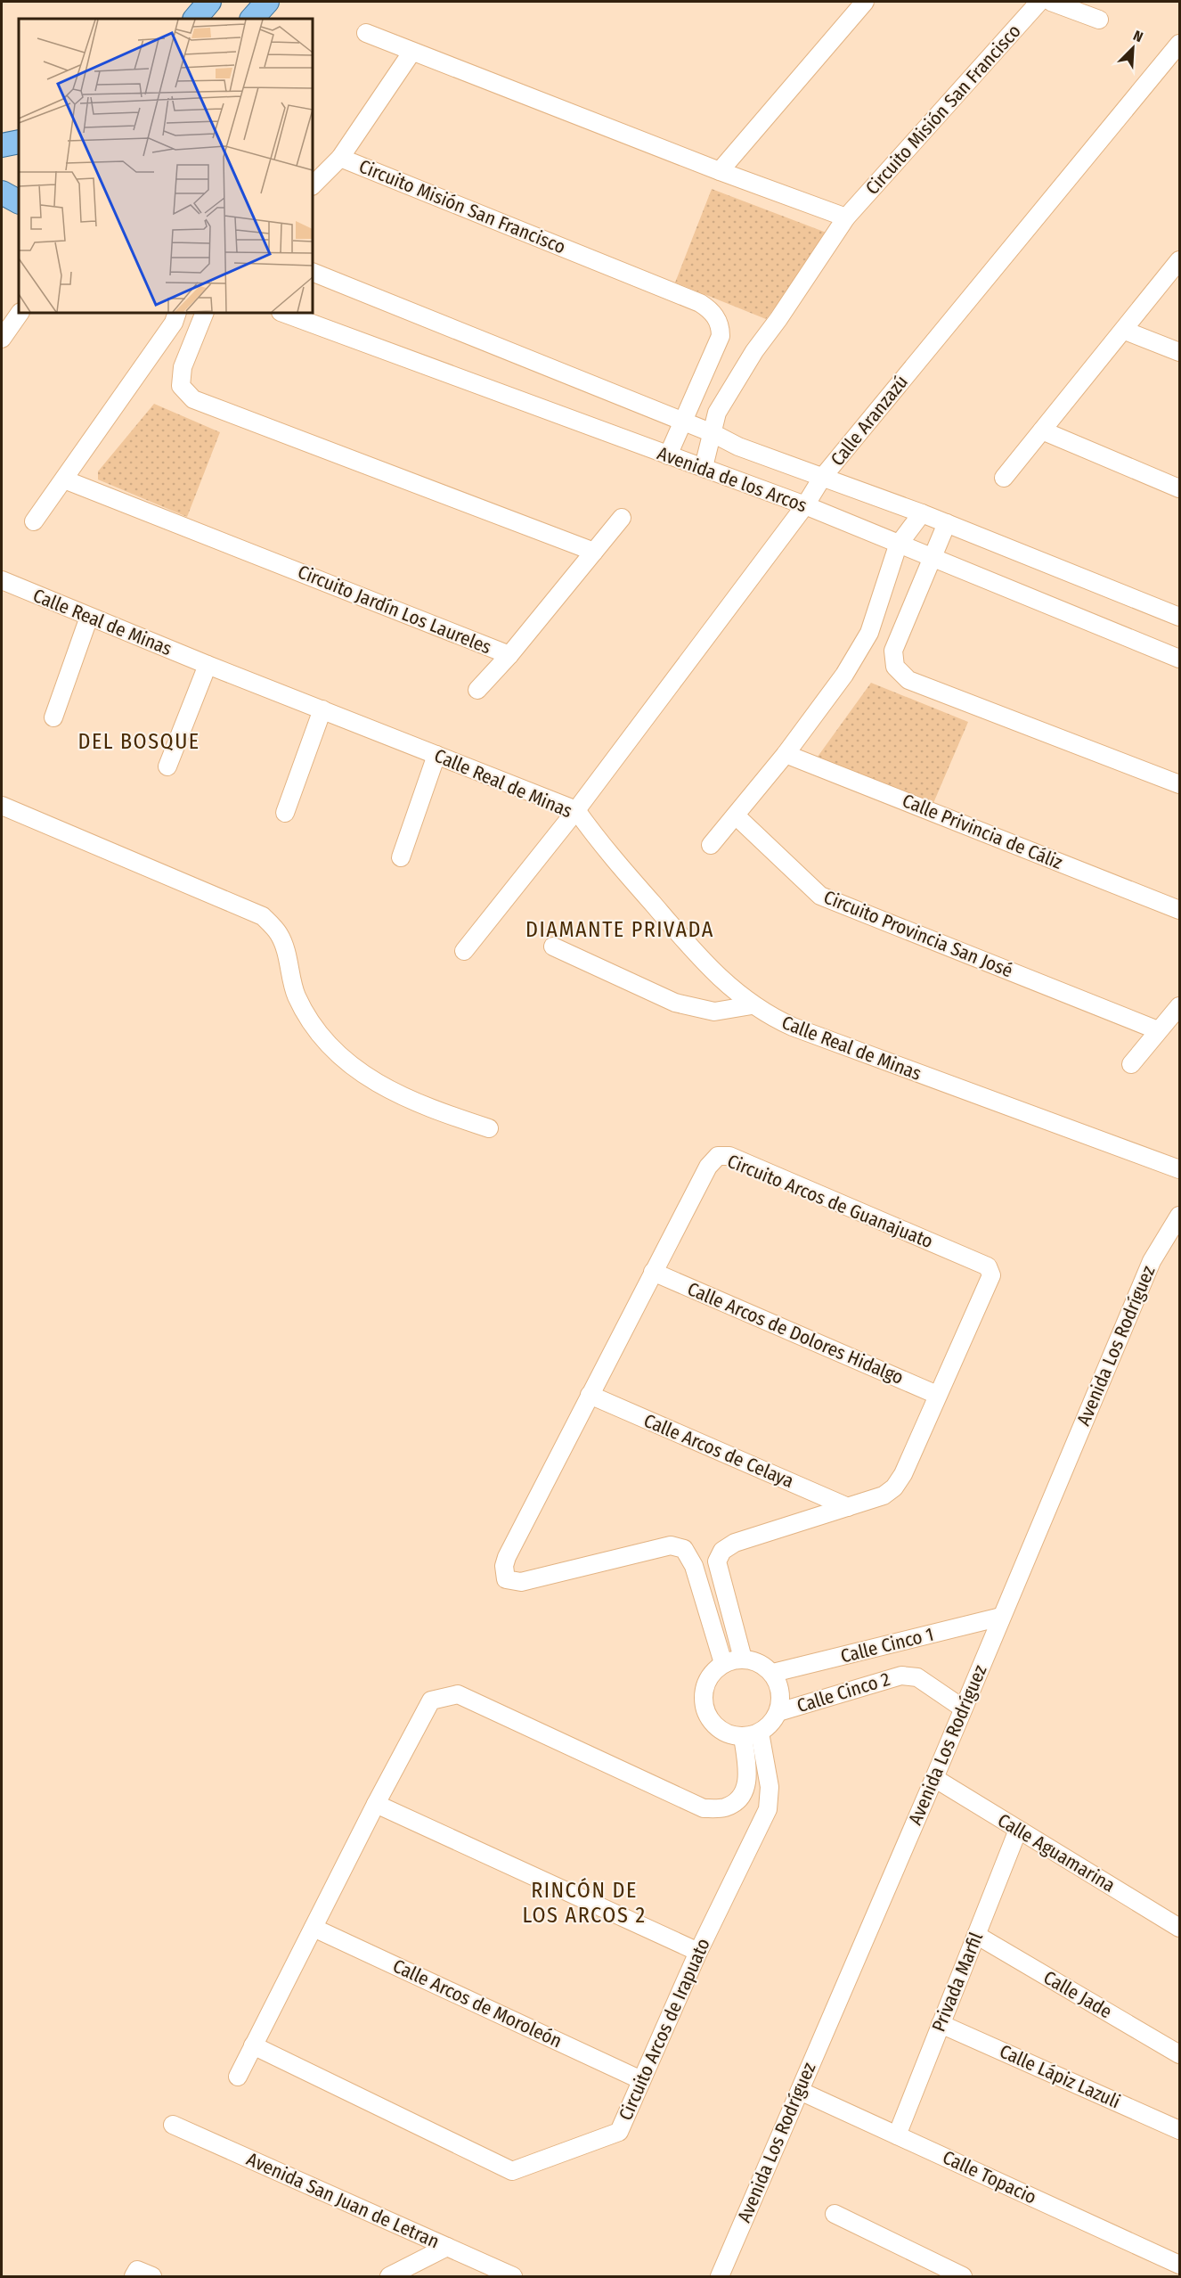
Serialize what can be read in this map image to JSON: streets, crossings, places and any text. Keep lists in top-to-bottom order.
{
  "streets": {
    "street": [
      "Circuito Misión San Francisco",
      "Calle Aranzazú",
      "Avenida de los Arcos",
      "Circuito Jardín Los Laureles",
      "Calle Real de Minas",
      "Calle Privincia de Cáliz",
      "Circuito Provincia San José",
      "Circuito Arcos de Guanajuato",
      "Calle Arcos de Dolores Hidalgo",
      "Avenida Los Rodríguez",
      "Calle Arcos de Celaya",
      "Calle Cinco 1",
      "Calle Cinco 2",
      "Calle Aguamarina",
      "Privada Marfil",
      "Calle Jade",
      "Calle Arcos de Moroleón",
      "Circuito Arcos de Irapuato",
      "Calle Lápiz Lazuli",
      "Calle Topacio",
      "Avenida San Juan de Letran"
    ]
  },
  "crossings": [
    ["Circuito Misión San Francisco", "Avenida de los Arcos"],
    ["Calle Aranzazú", "Avenida de los Arcos"],
    ["Calle Aranzazú", "Calle Real de Minas"],
    ["Circuito Arcos de Guanajuato", "Calle Arcos de Dolores Hidalgo"],
    ["Circuito Arcos de Guanajuato", "Calle Arcos de Celaya"],
    ["Circuito Arcos de Guanajuato", "Calle Cinco 1"],
    ["Circuito Arcos de Guanajuato", "Calle Cinco 2"],
    ["Circuito Arcos de Guanajuato", "Circuito Arcos de Irapuato"],
    ["Avenida Los Rodríguez", "Calle Cinco 1"],
    ["Avenida Los Rodríguez", "Calle Cinco 2"],
    ["Avenida Los Rodríguez", "Calle Aguamarina"],
    ["Avenida Los Rodríguez", "Calle Topacio"],
    ["Calle Cinco 1", "Calle Cinco 2"],
    ["Calle Cinco 1", "Circuito Arcos de Irapuato"],
    ["Calle Cinco 2", "Circuito Arcos de Irapuato"],
    ["Calle Aguamarina", "Privada Marfil"],
    ["Privada Marfil", "Calle Jade"],
    ["Privada Marfil", "Calle Lápiz Lazuli"],
    ["Privada Marfil", "Calle Topacio"],
    ["Calle Arcos de Moroleón", "Circuito Arcos de Irapuato"]
  ],
  "districts": ["DEL BOSQUE", "DIAMANTE PRIVADA", "RINCÓN DE LOS ARCOS 2"],
  "north": "top right"
}
